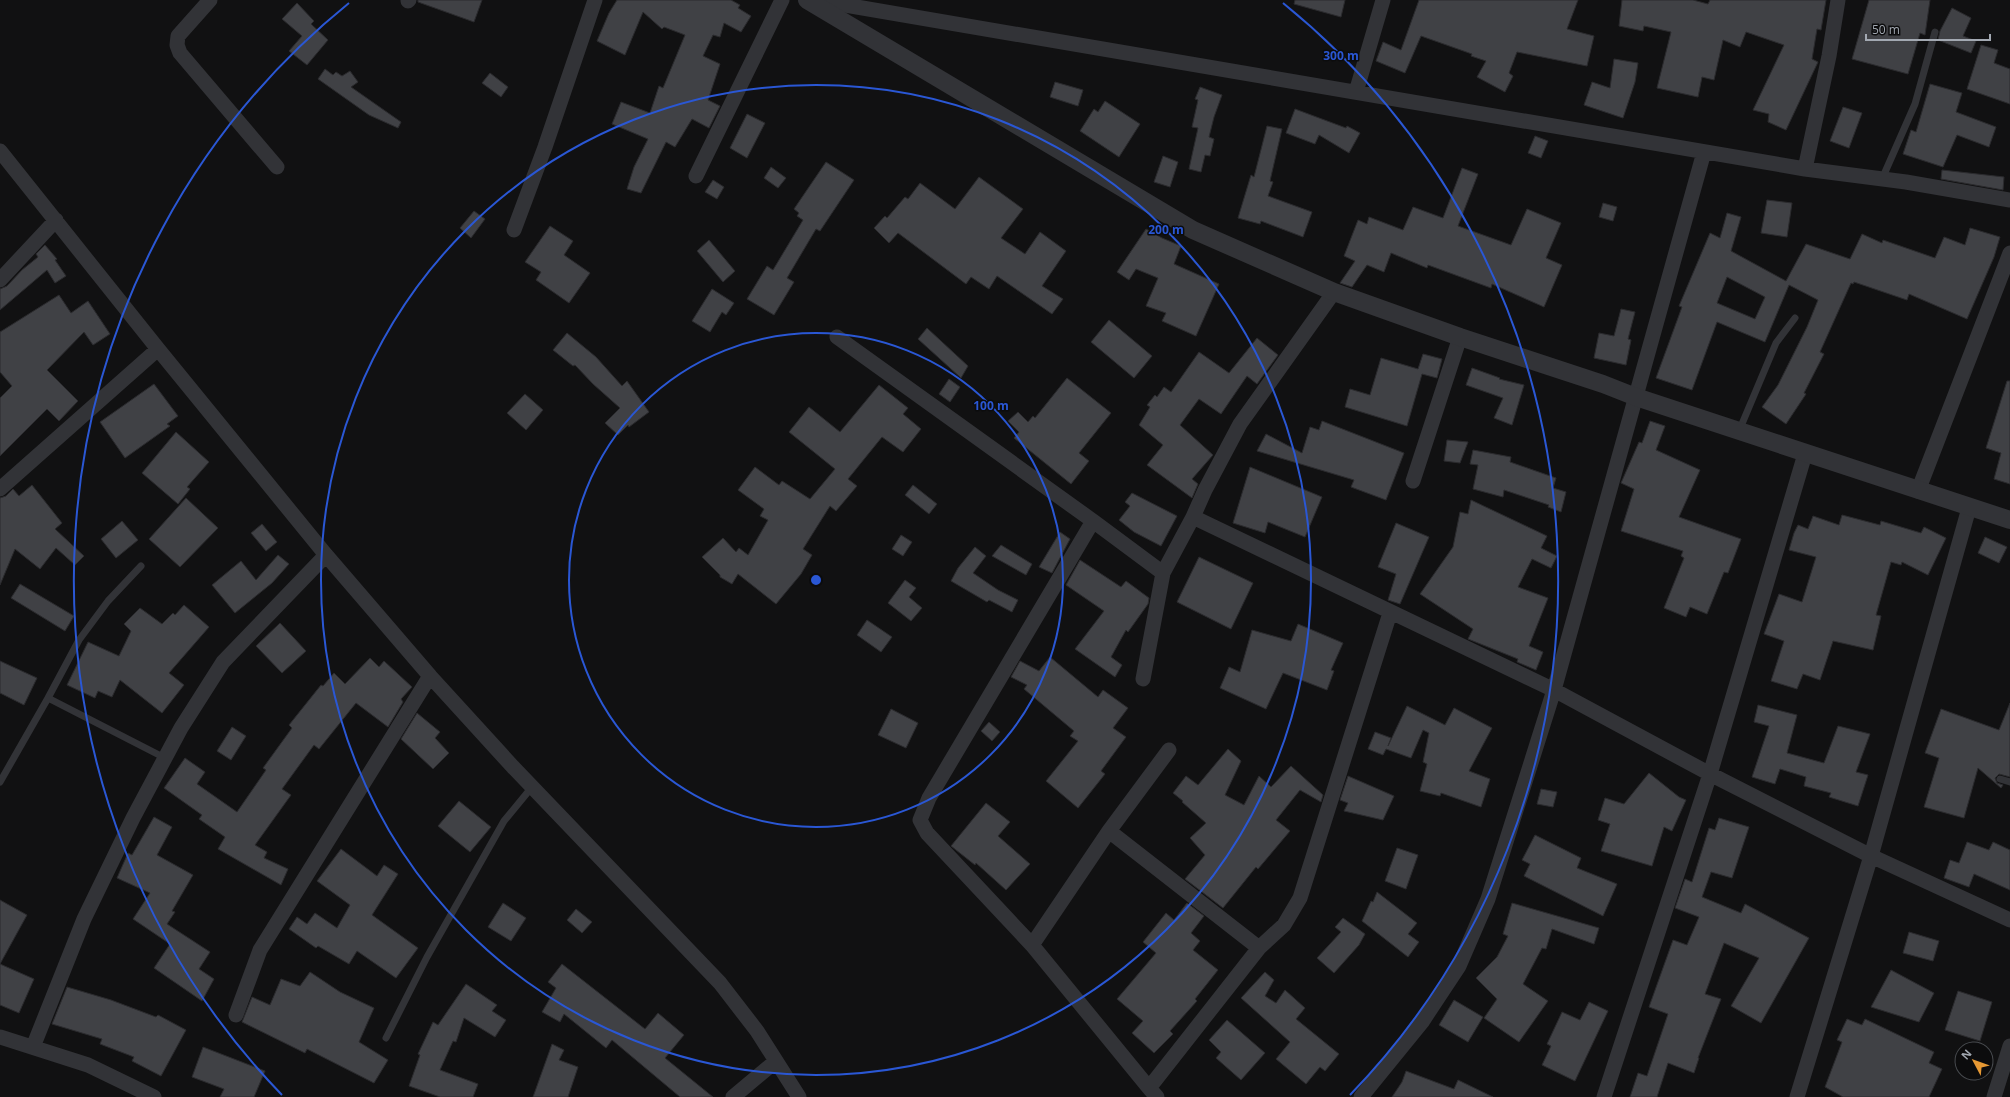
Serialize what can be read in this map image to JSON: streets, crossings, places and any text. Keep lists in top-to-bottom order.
{
  "scale_bar": "50 m",
  "north": "top left",
  "rings": ["300 m", "200 m", "100 m"]
}
